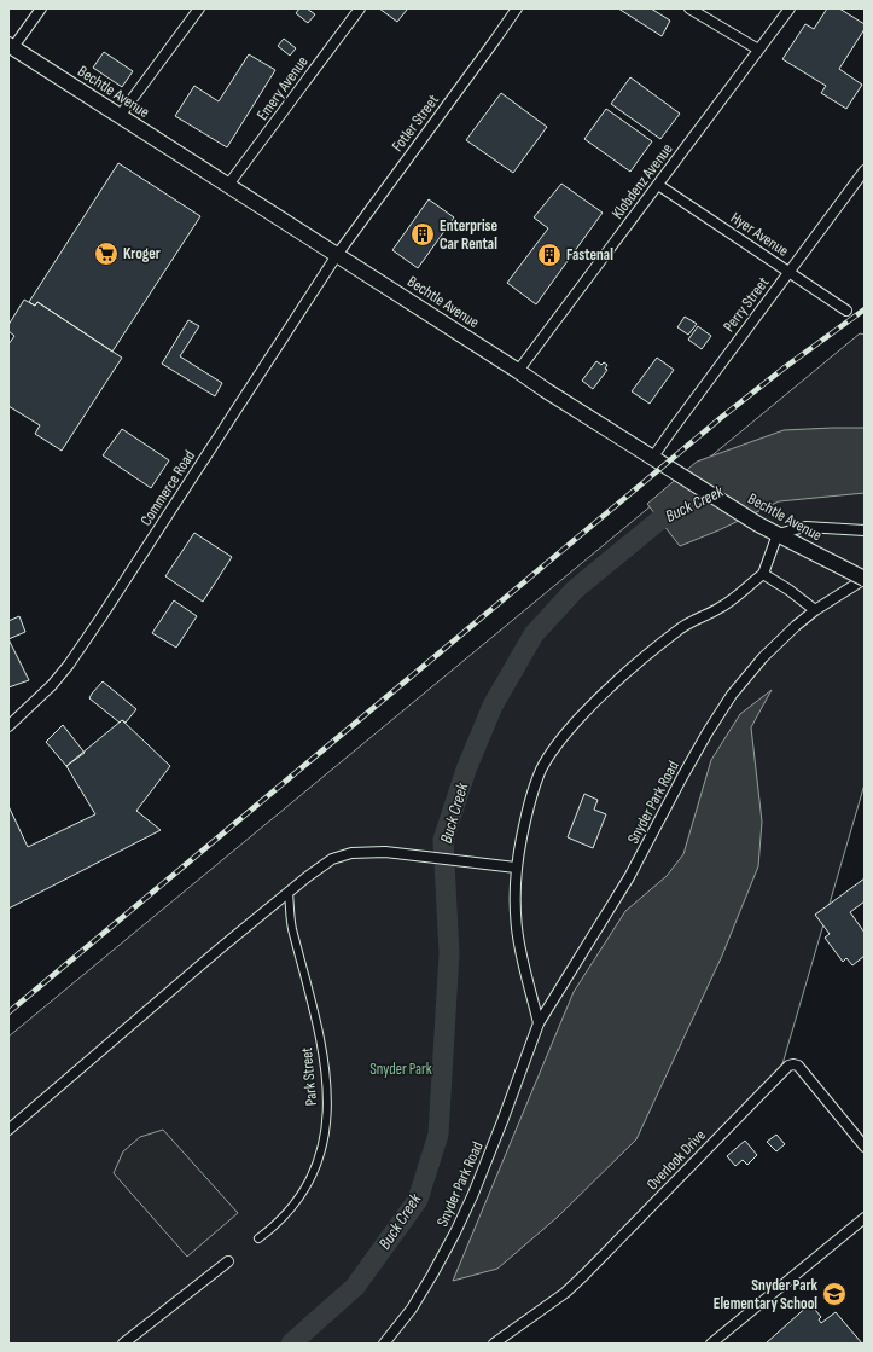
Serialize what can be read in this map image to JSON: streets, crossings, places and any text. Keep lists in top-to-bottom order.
{
  "streets": {
    "main road": ["Bechtle Avenue"],
    "street": [
      "Emery Avenue",
      "Fotler Street",
      "Klobdenz Avenue",
      "Hyer Avenue",
      "Perry Street",
      "Commerce Road",
      "Snyder Park Road",
      "Park Street",
      "Overlook Drive"
    ]
  },
  "crossings": [
    ["Emery Avenue", "Bechtle Avenue"],
    ["Bechtle Avenue", "Fotler Street"],
    ["Bechtle Avenue", "Klobdenz Avenue"],
    ["Bechtle Avenue", "Perry Street"],
    ["Bechtle Avenue", "Commerce Road"],
    ["Bechtle Avenue", "Snyder Park Road"],
    ["Fotler Street", "Commerce Road"],
    ["Klobdenz Avenue", "Hyer Avenue"],
    ["Hyer Avenue", "Perry Street"]
  ],
  "water": ["Buck Creek"],
  "parks": ["Snyder Park"],
  "places": {
    "building": ["Enterprise Car Rental", "Fastenal"],
    "supermarket": ["Kroger"],
    "school or university": ["Snyder Park Elementary School"]
  }
}
